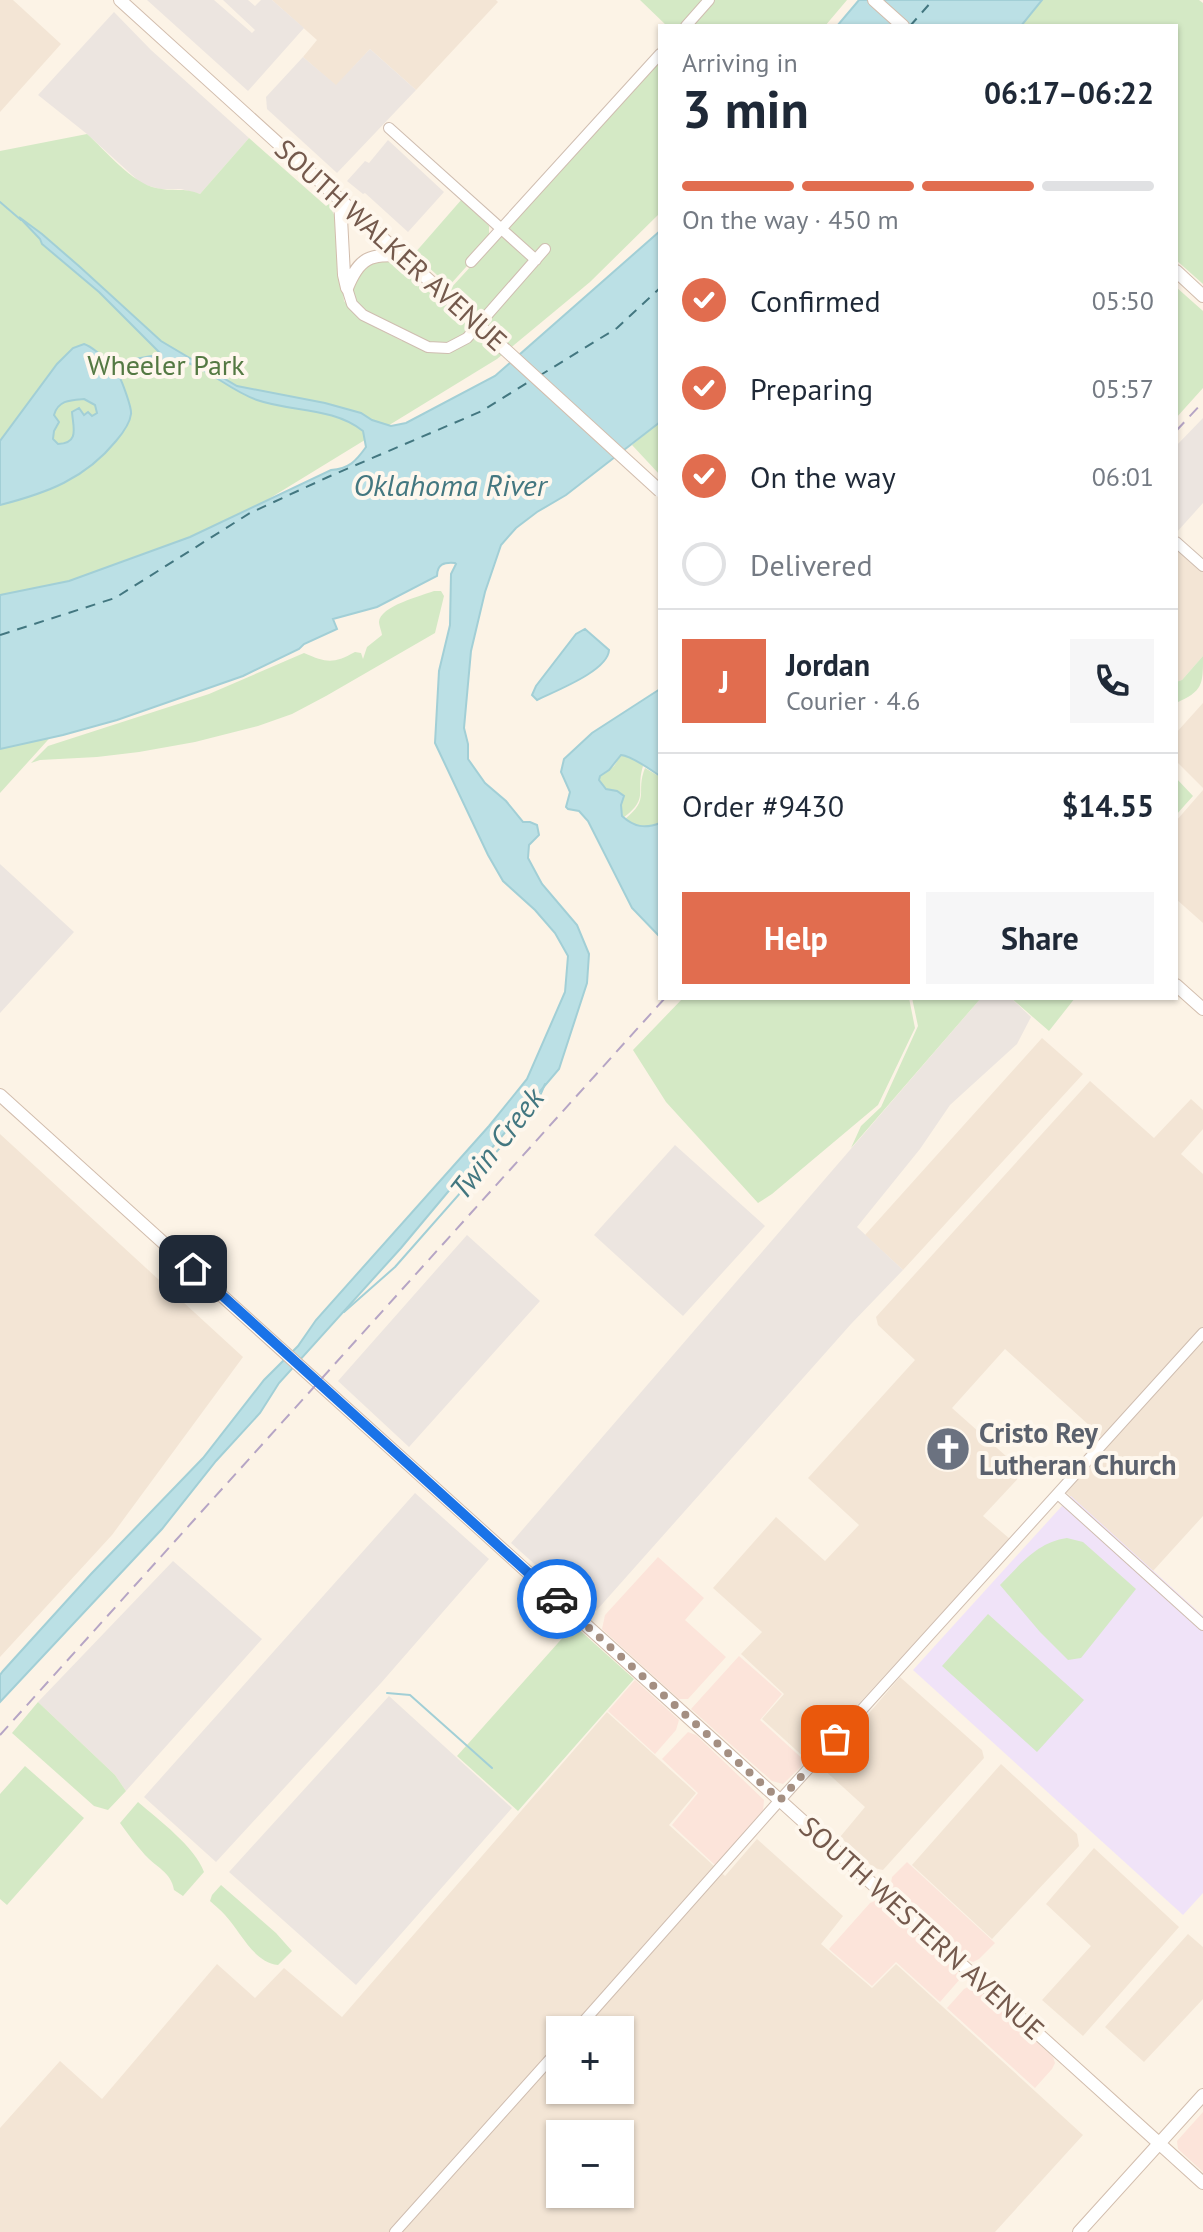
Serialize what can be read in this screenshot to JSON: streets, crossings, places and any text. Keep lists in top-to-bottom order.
{
  "streets": {
    "main road": ["SOUTH WALKER AVENUE", "SOUTH WESTERN AVENUE"]
  },
  "water": ["Oklahoma River", "Twin Creek"],
  "parks": ["Wheeler Park"],
  "places": {
    "church": ["Cristo Rey Lutheran Church"]
  },
  "page": {
    "heading": ["3 min", "Arriving in", "06:17–06:22"],
    "panel": [
      "Jordan",
      "Courier · 4.6",
      "Order #9430",
      "$14.55"
    ],
    "bar": "On the way · 450 m",
    "list": [
      ["Confirmed", "05:50"],
      ["Preparing", "05:57"],
      ["On the way", "06:01"],
      "Delivered"
    ],
    "round": "J",
    "buttons": ["Help", "Share"],
    "map_buttons": ["+", "−"]
  }
}
